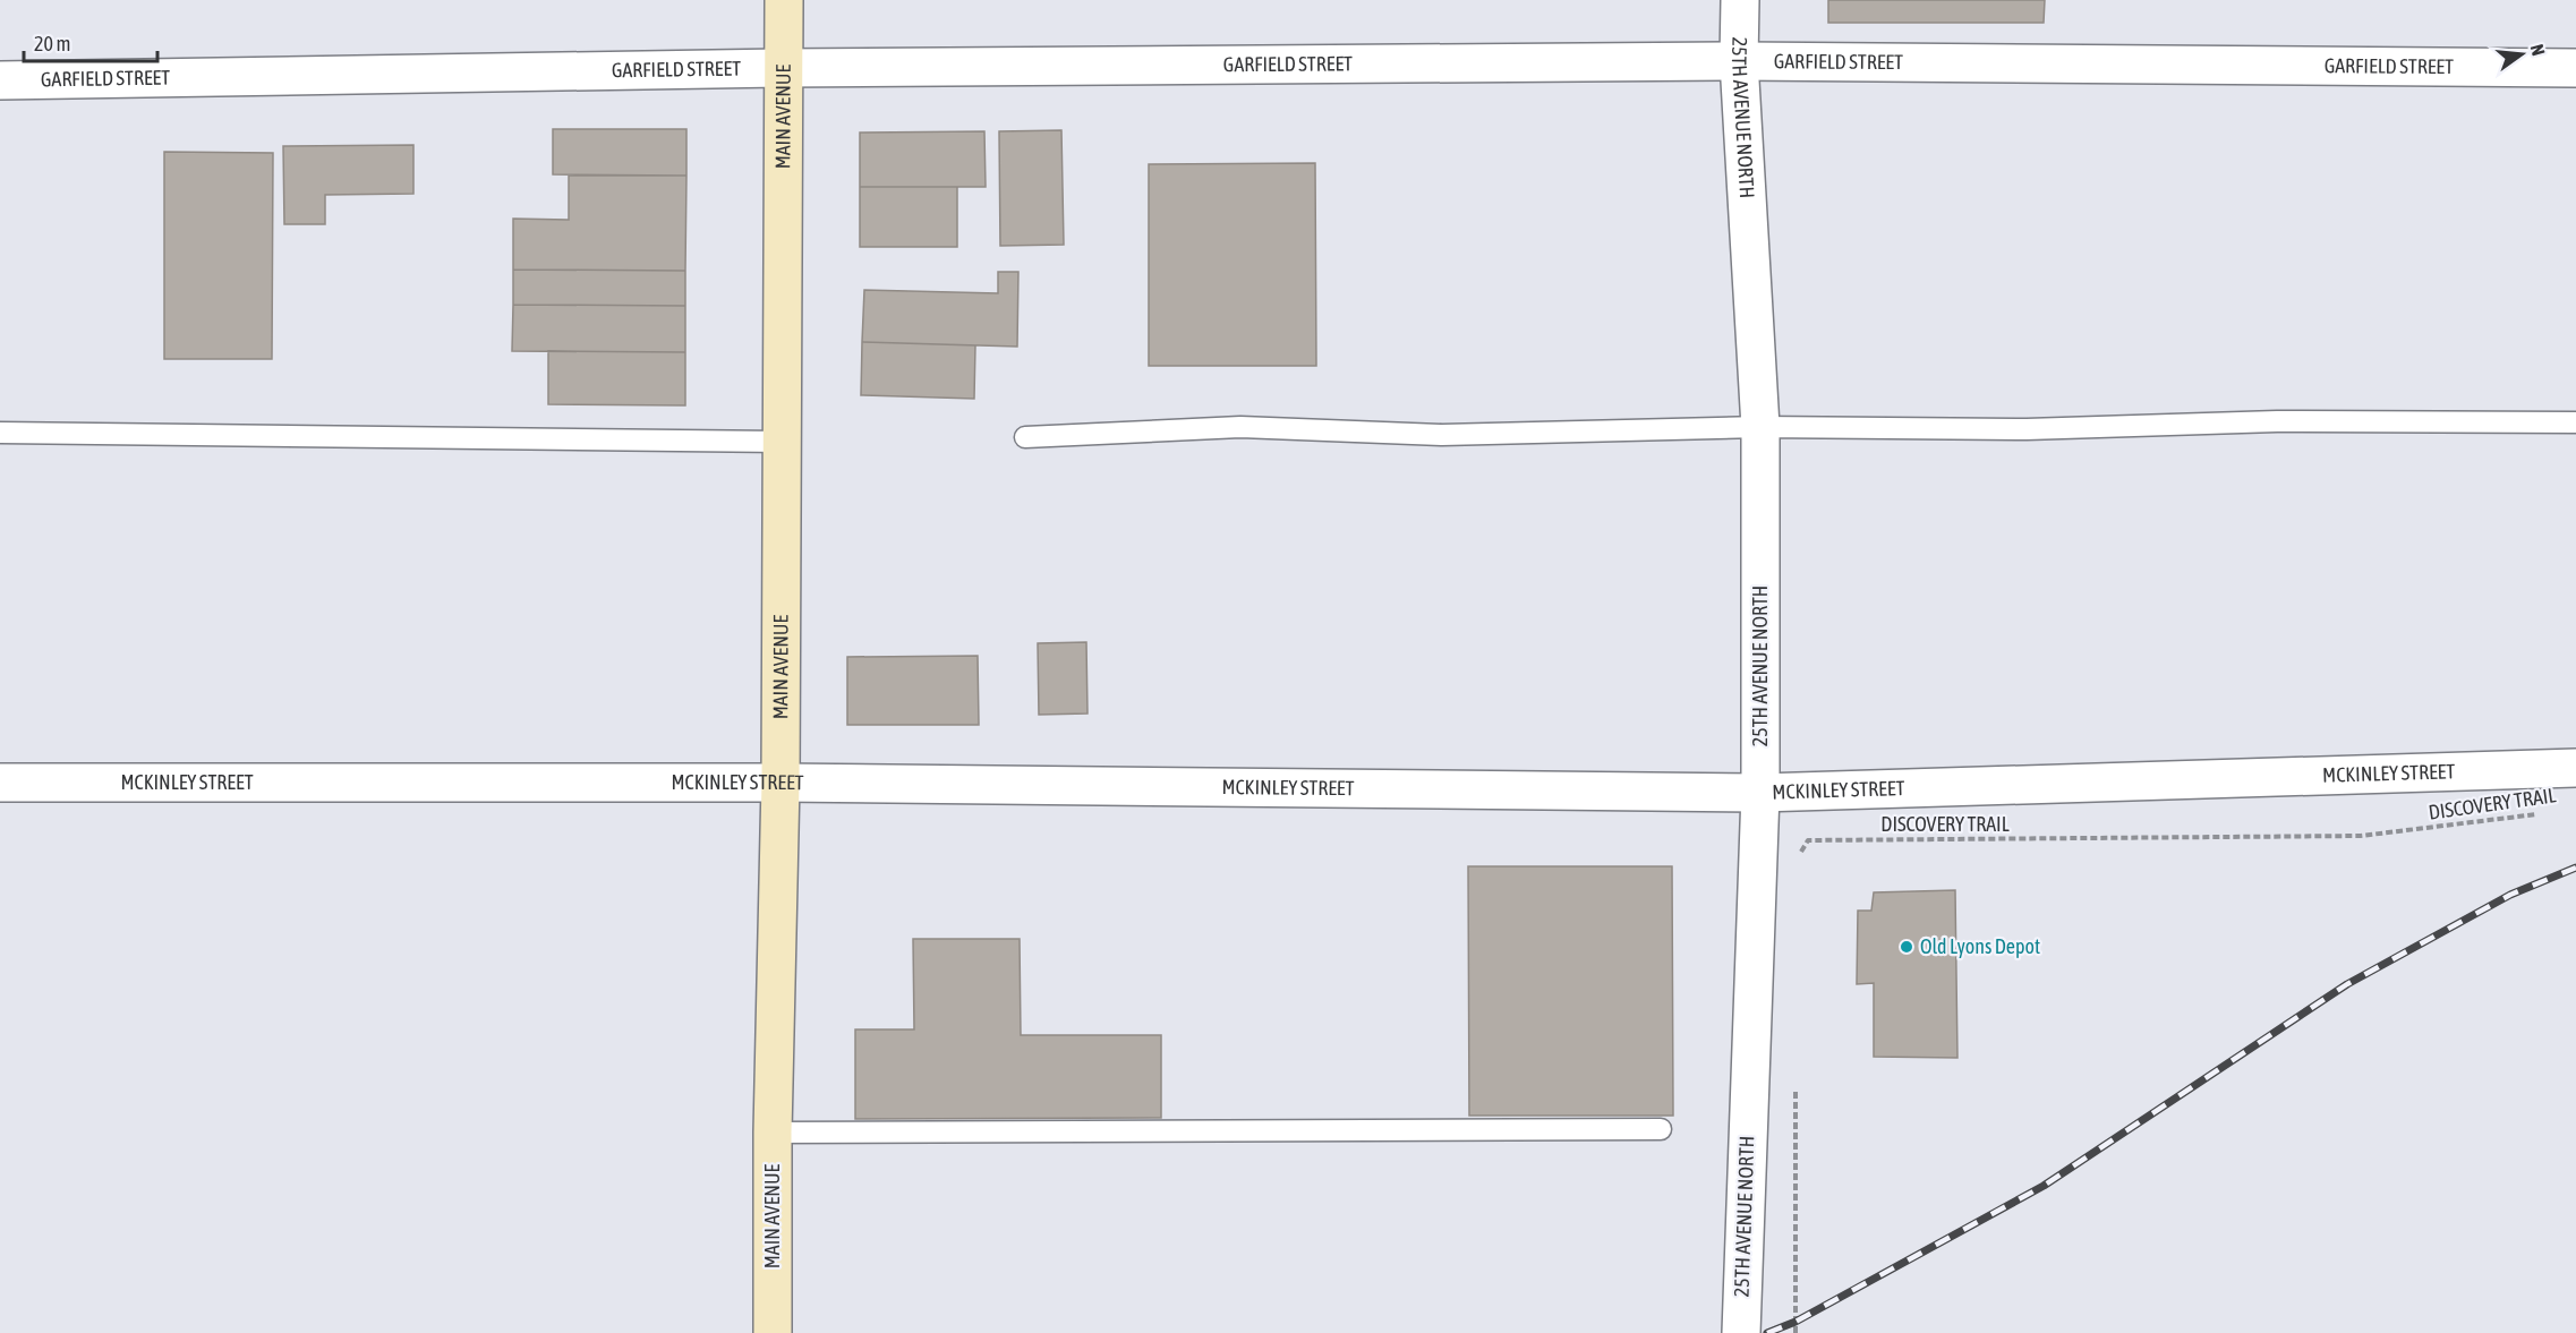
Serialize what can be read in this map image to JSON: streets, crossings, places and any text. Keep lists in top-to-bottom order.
{
  "streets": {
    "street": [
      "GARFIELD STREET",
      "MAIN AVENUE",
      "25TH AVENUE NORTH",
      "MCKINLEY STREET"
    ],
    "path": ["DISCOVERY TRAIL"]
  },
  "crossings": [
    ["GARFIELD STREET", "MAIN AVENUE"],
    ["GARFIELD STREET", "25TH AVENUE NORTH"],
    ["MAIN AVENUE", "MCKINLEY STREET"],
    ["25TH AVENUE NORTH", "MCKINLEY STREET"]
  ],
  "places": ["Old Lyons Depot"],
  "scale_bar": "20 m",
  "north": "right"
}
